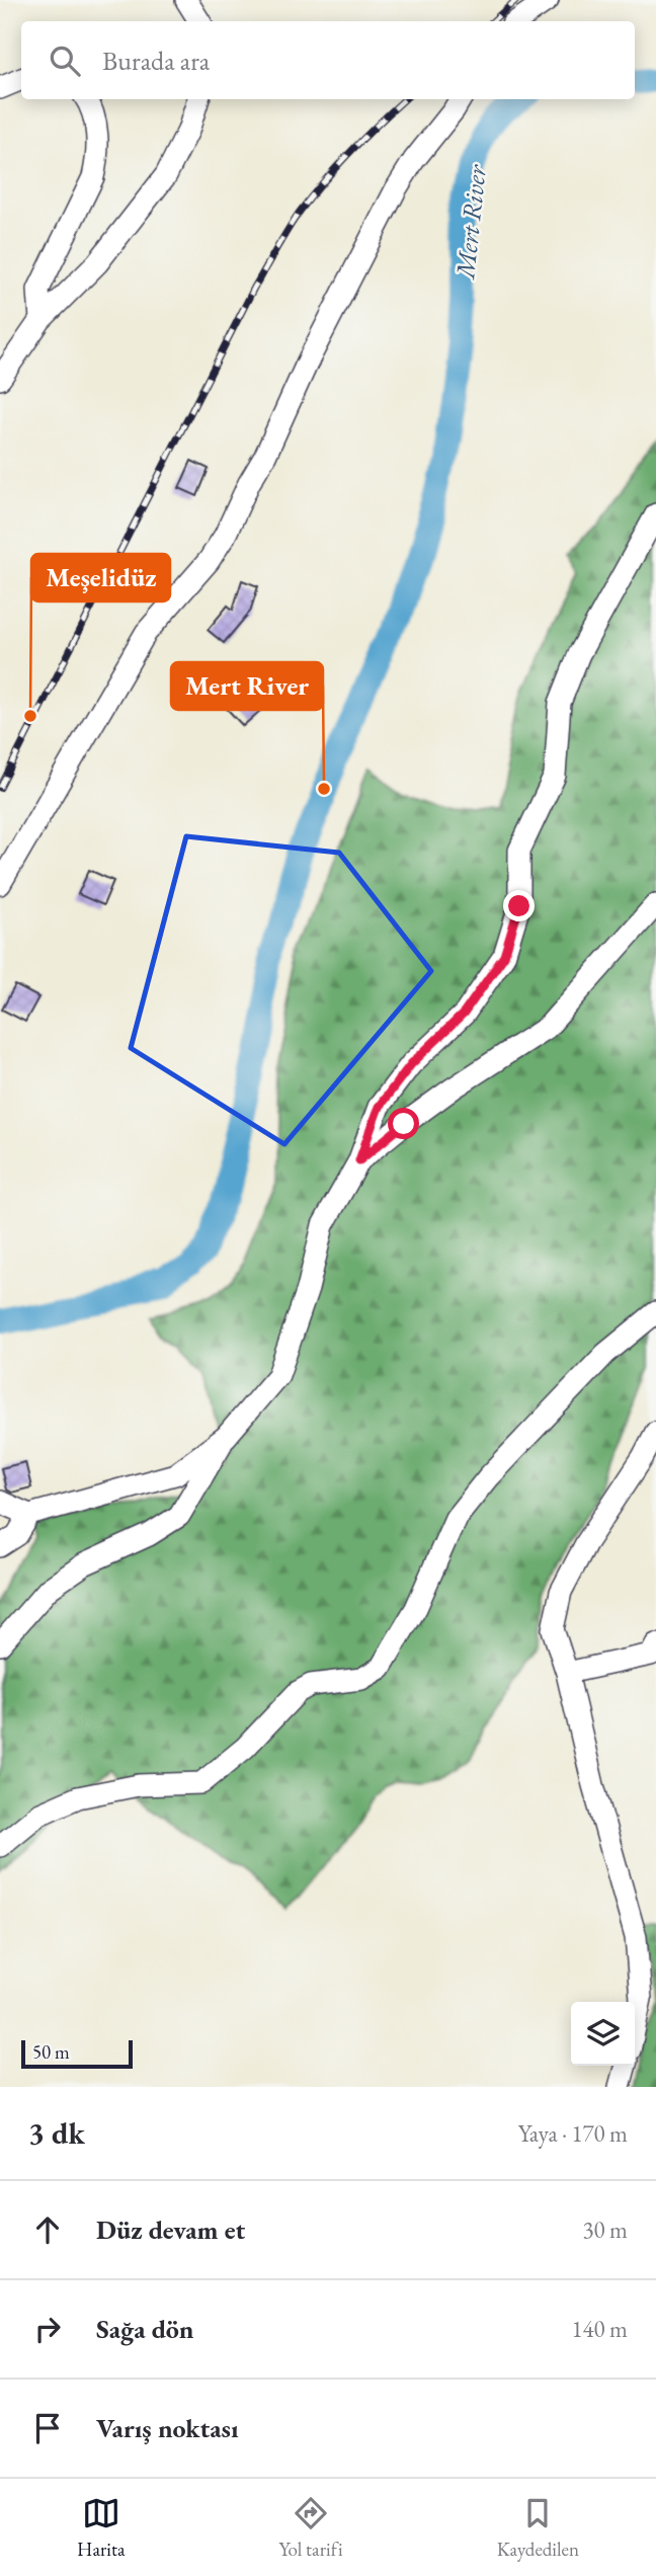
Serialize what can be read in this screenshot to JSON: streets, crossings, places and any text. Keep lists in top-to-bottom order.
{
  "water": ["Mert River"],
  "places": ["Meşelidüz", "Mert River"],
  "scale_bar": "50 m",
  "page": {
    "search": "Burada ara",
    "scale": "50 m",
    "heading": ["3 dk", "Yaya · 170 m"],
    "list": [
      ["Düz devam et", "30 m"],
      ["Sağa dön", "140 m"],
      "Varış noktası"
    ],
    "nav": ["Harita", "Yol tarifi", "Kaydedilen"]
  }
}
